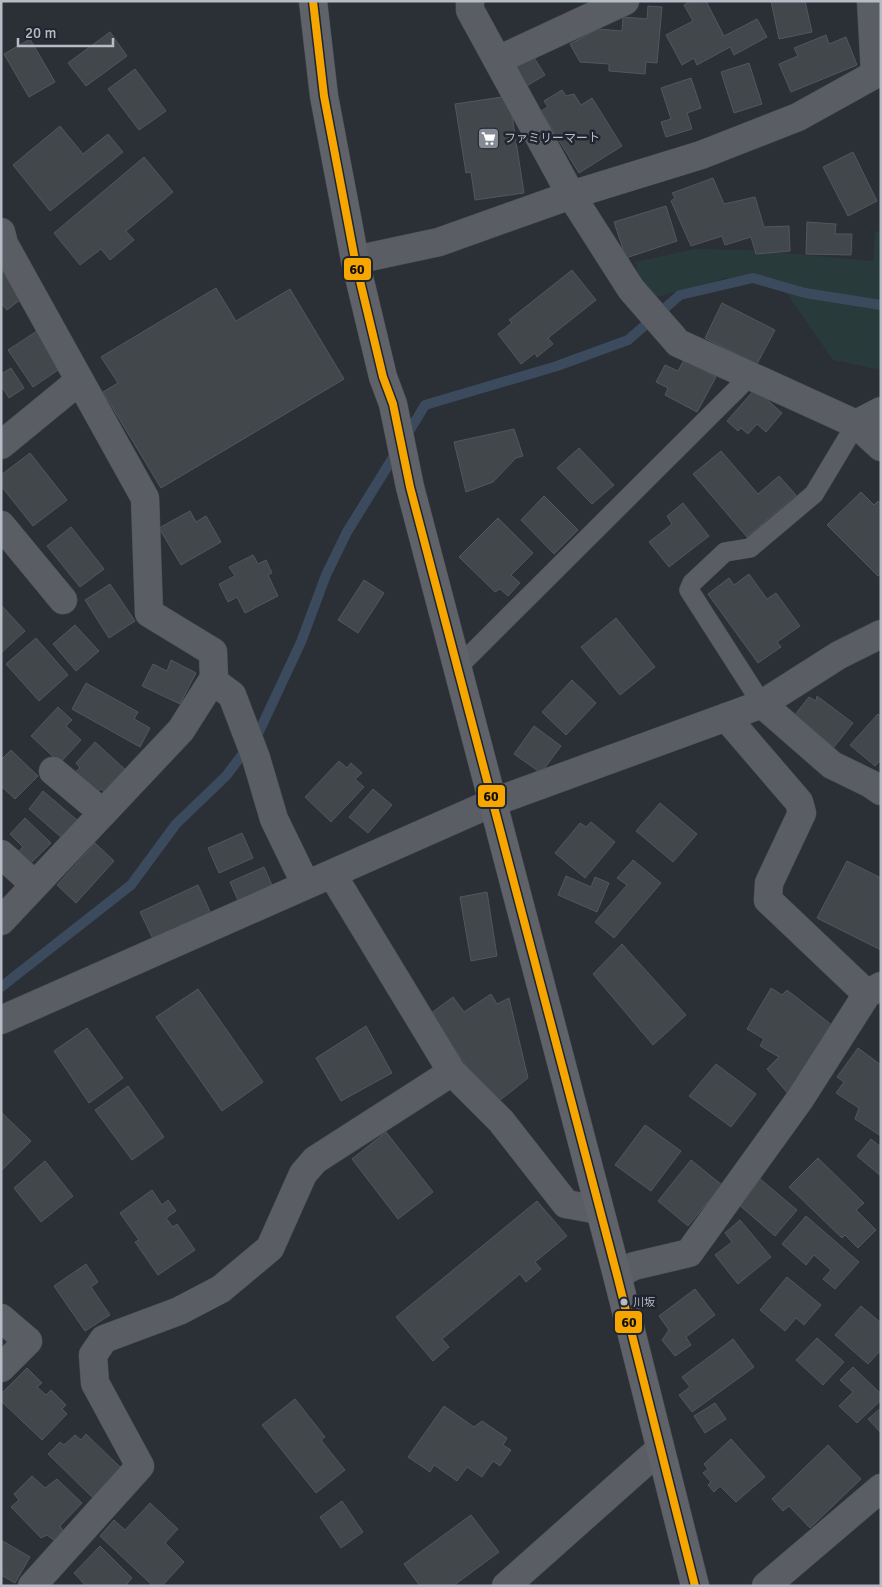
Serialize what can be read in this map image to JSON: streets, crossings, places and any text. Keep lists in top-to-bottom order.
{
  "places": {
    "supermarket": ["ファミリーマート"],
    "other": ["川坂"]
  },
  "lines": ["transit line 60"],
  "scale_bar": "20 m"
}
